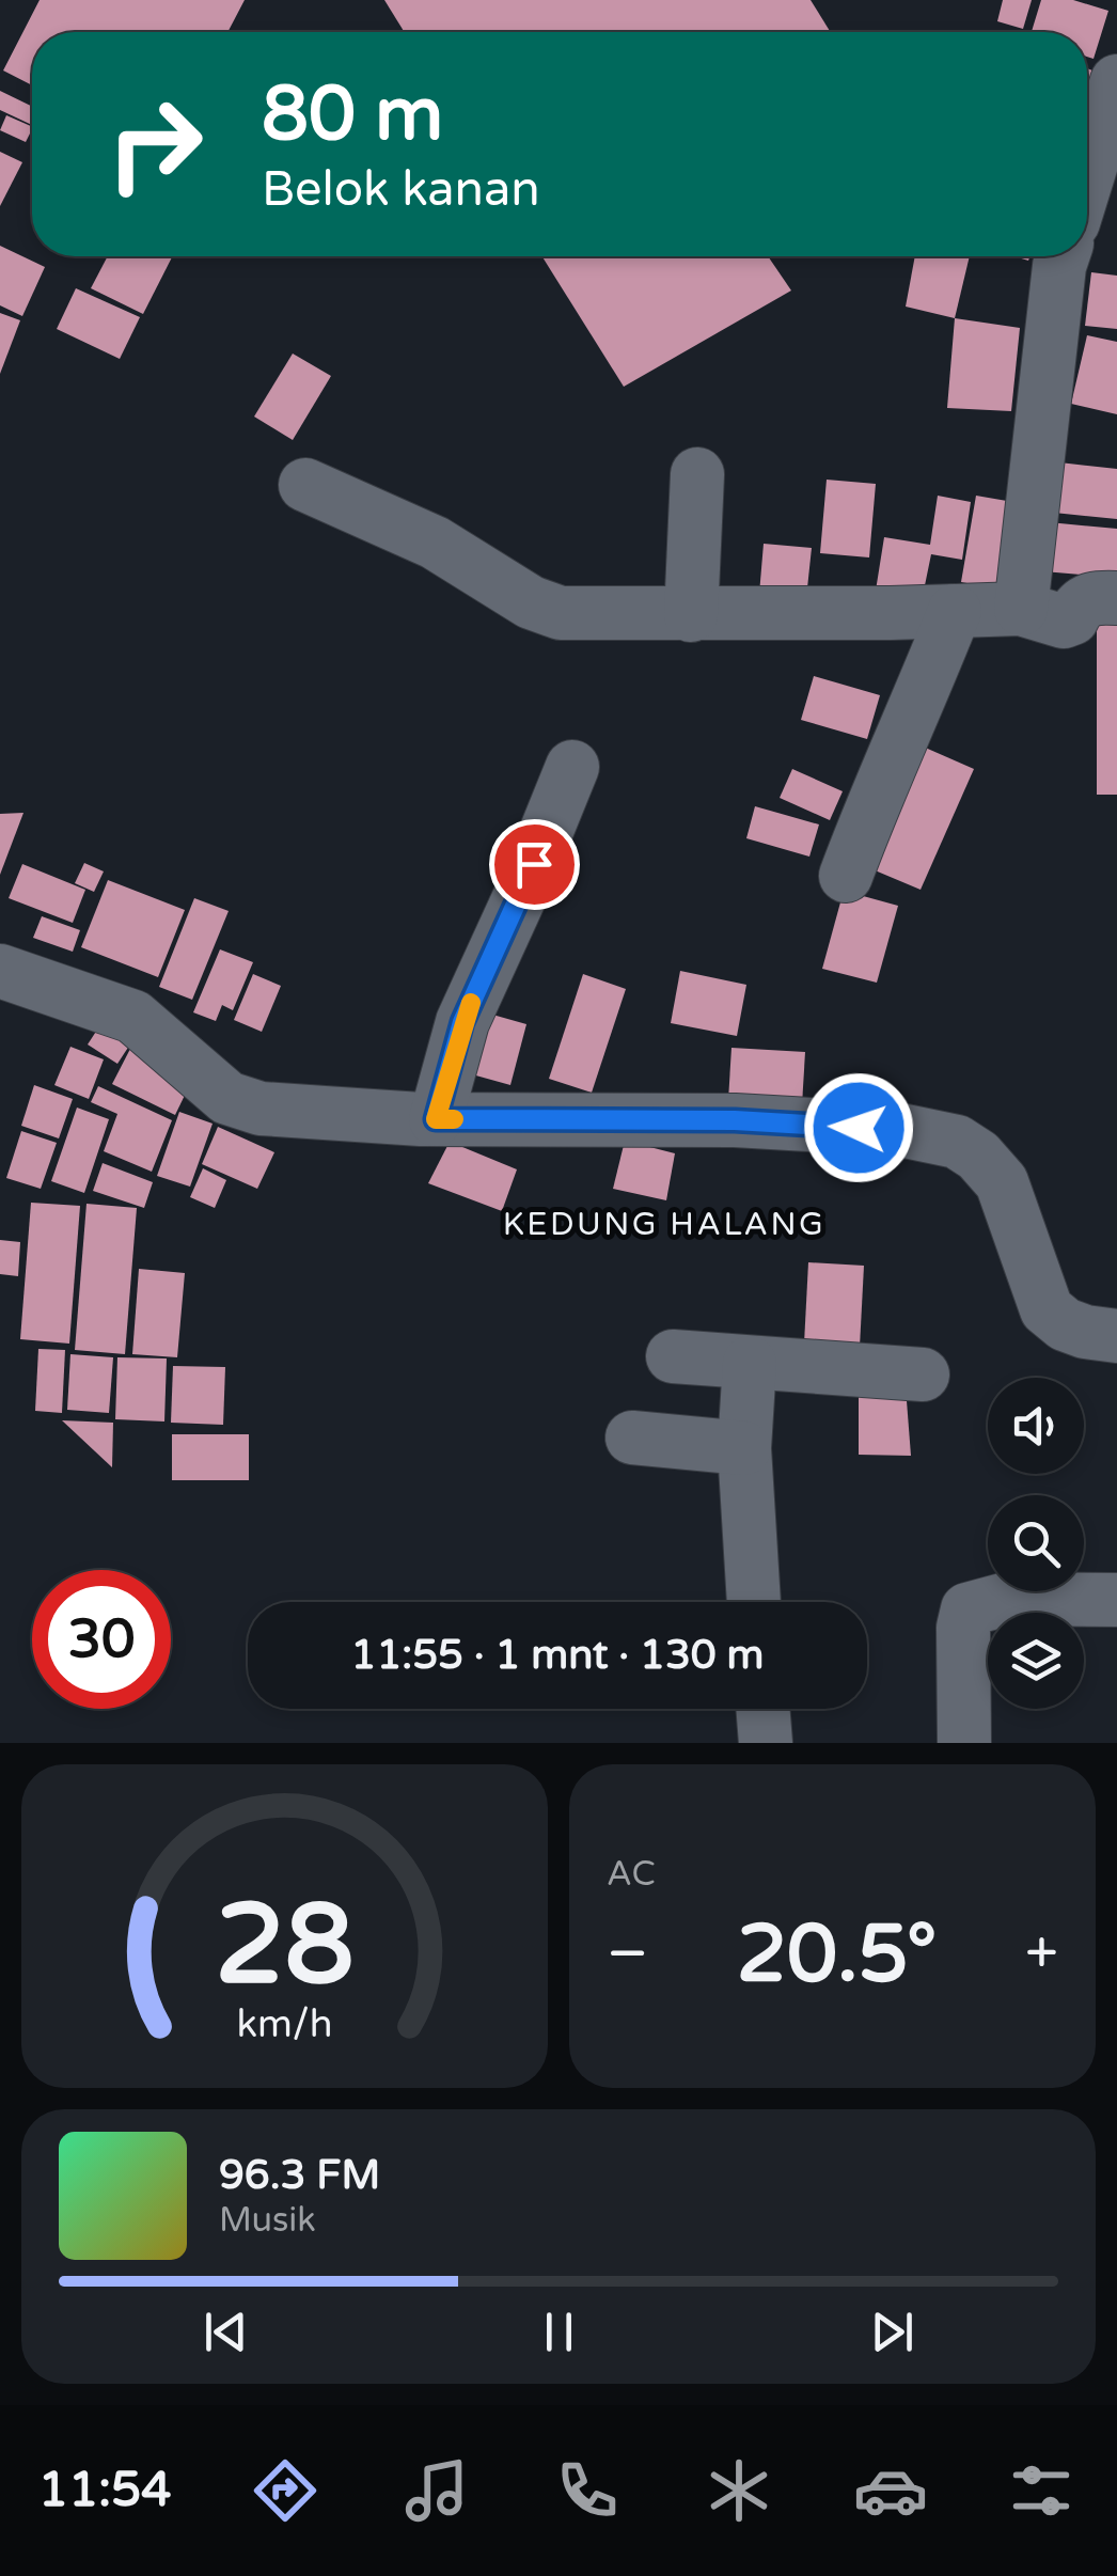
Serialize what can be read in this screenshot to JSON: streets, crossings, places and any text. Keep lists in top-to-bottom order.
{
  "districts": ["KEDUNG HALANG"],
  "page": {
    "turn": ["80 m", "Belok kanan"],
    "limit": "30",
    "trip": "11:55 · 1 mnt · 130 m",
    "tile": "AC",
    "heat": ["−", "20.5°", "+"],
    "song": ["96.3 FM", "Musik"],
    "tabs": "11:54",
    "gauge": ["28", "km/h"]
  }
}
